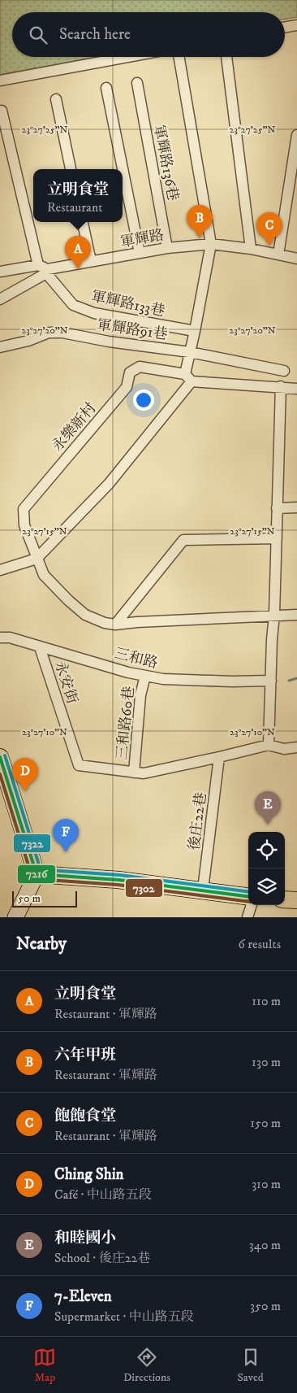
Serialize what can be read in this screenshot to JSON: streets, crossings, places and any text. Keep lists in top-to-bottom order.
{
  "streets": {
    "street": [
      "軍輝路136巷",
      "軍輝路",
      "軍輝路133巷",
      "軍輝路91巷",
      "永樂新村",
      "三和路",
      "永安街",
      "三和路60巷",
      "後庄22巷"
    ]
  },
  "crossings": [
    ["軍輝路136巷", "軍輝路"],
    ["軍輝路", "軍輝路133巷"],
    ["三和路", "永安街"],
    ["三和路", "三和路60巷"],
    ["永安街", "三和路60巷"]
  ],
  "lines": ["transit line 7322", "transit line 7216", "transit line 7302"],
  "scale_bar": "50 m",
  "page": {
    "search": "Search here",
    "popup": ["立明食堂", "Restaurant"],
    "pins": [
      "B",
      "C",
      "A",
      "D",
      "E",
      "F"
    ],
    "scale": "50 m",
    "heading": ["Nearby", "6 results"],
    "list": [
      {
        "mark": "A",
        "name": "立明食堂",
        "note": "Restaurant · 軍輝路",
        "value": "110 m"
      },
      {
        "mark": "B",
        "name": "六年甲班",
        "note": "Restaurant · 軍輝路",
        "value": "130 m"
      },
      {
        "mark": "C",
        "name": "飽飽食堂",
        "note": "Restaurant · 軍輝路",
        "value": "150 m"
      },
      {
        "mark": "D",
        "name": "Ching Shin",
        "note": "Café · 中山路五段",
        "value": "310 m"
      },
      {
        "mark": "E",
        "name": "和睦國小",
        "note": "School · 後庄22巷",
        "value": "340 m"
      },
      {
        "mark": "F",
        "name": "7-Eleven",
        "note": "Supermarket · 中山路五段",
        "value": "350 m"
      }
    ],
    "nav": ["Map", "Directions", "Saved"]
  },
  "coordinates": [
    "23°27'25\"N",
    "23°27'20\"N",
    "23°27'15\"N",
    "23°27'10\"N"
  ]
}
